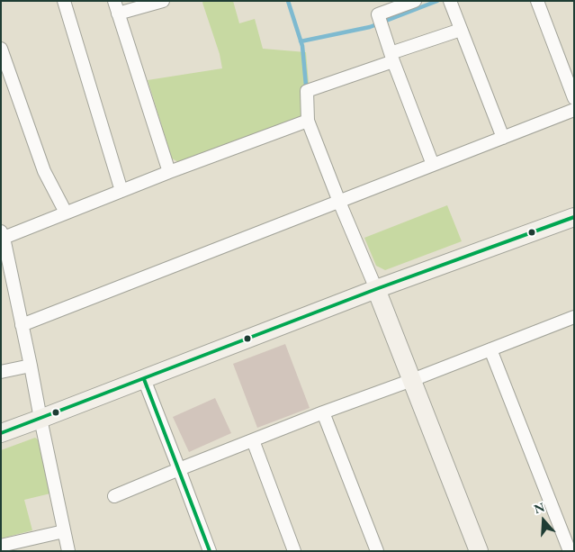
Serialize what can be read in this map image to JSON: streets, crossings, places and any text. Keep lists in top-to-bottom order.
{
  "north": "top"
}
